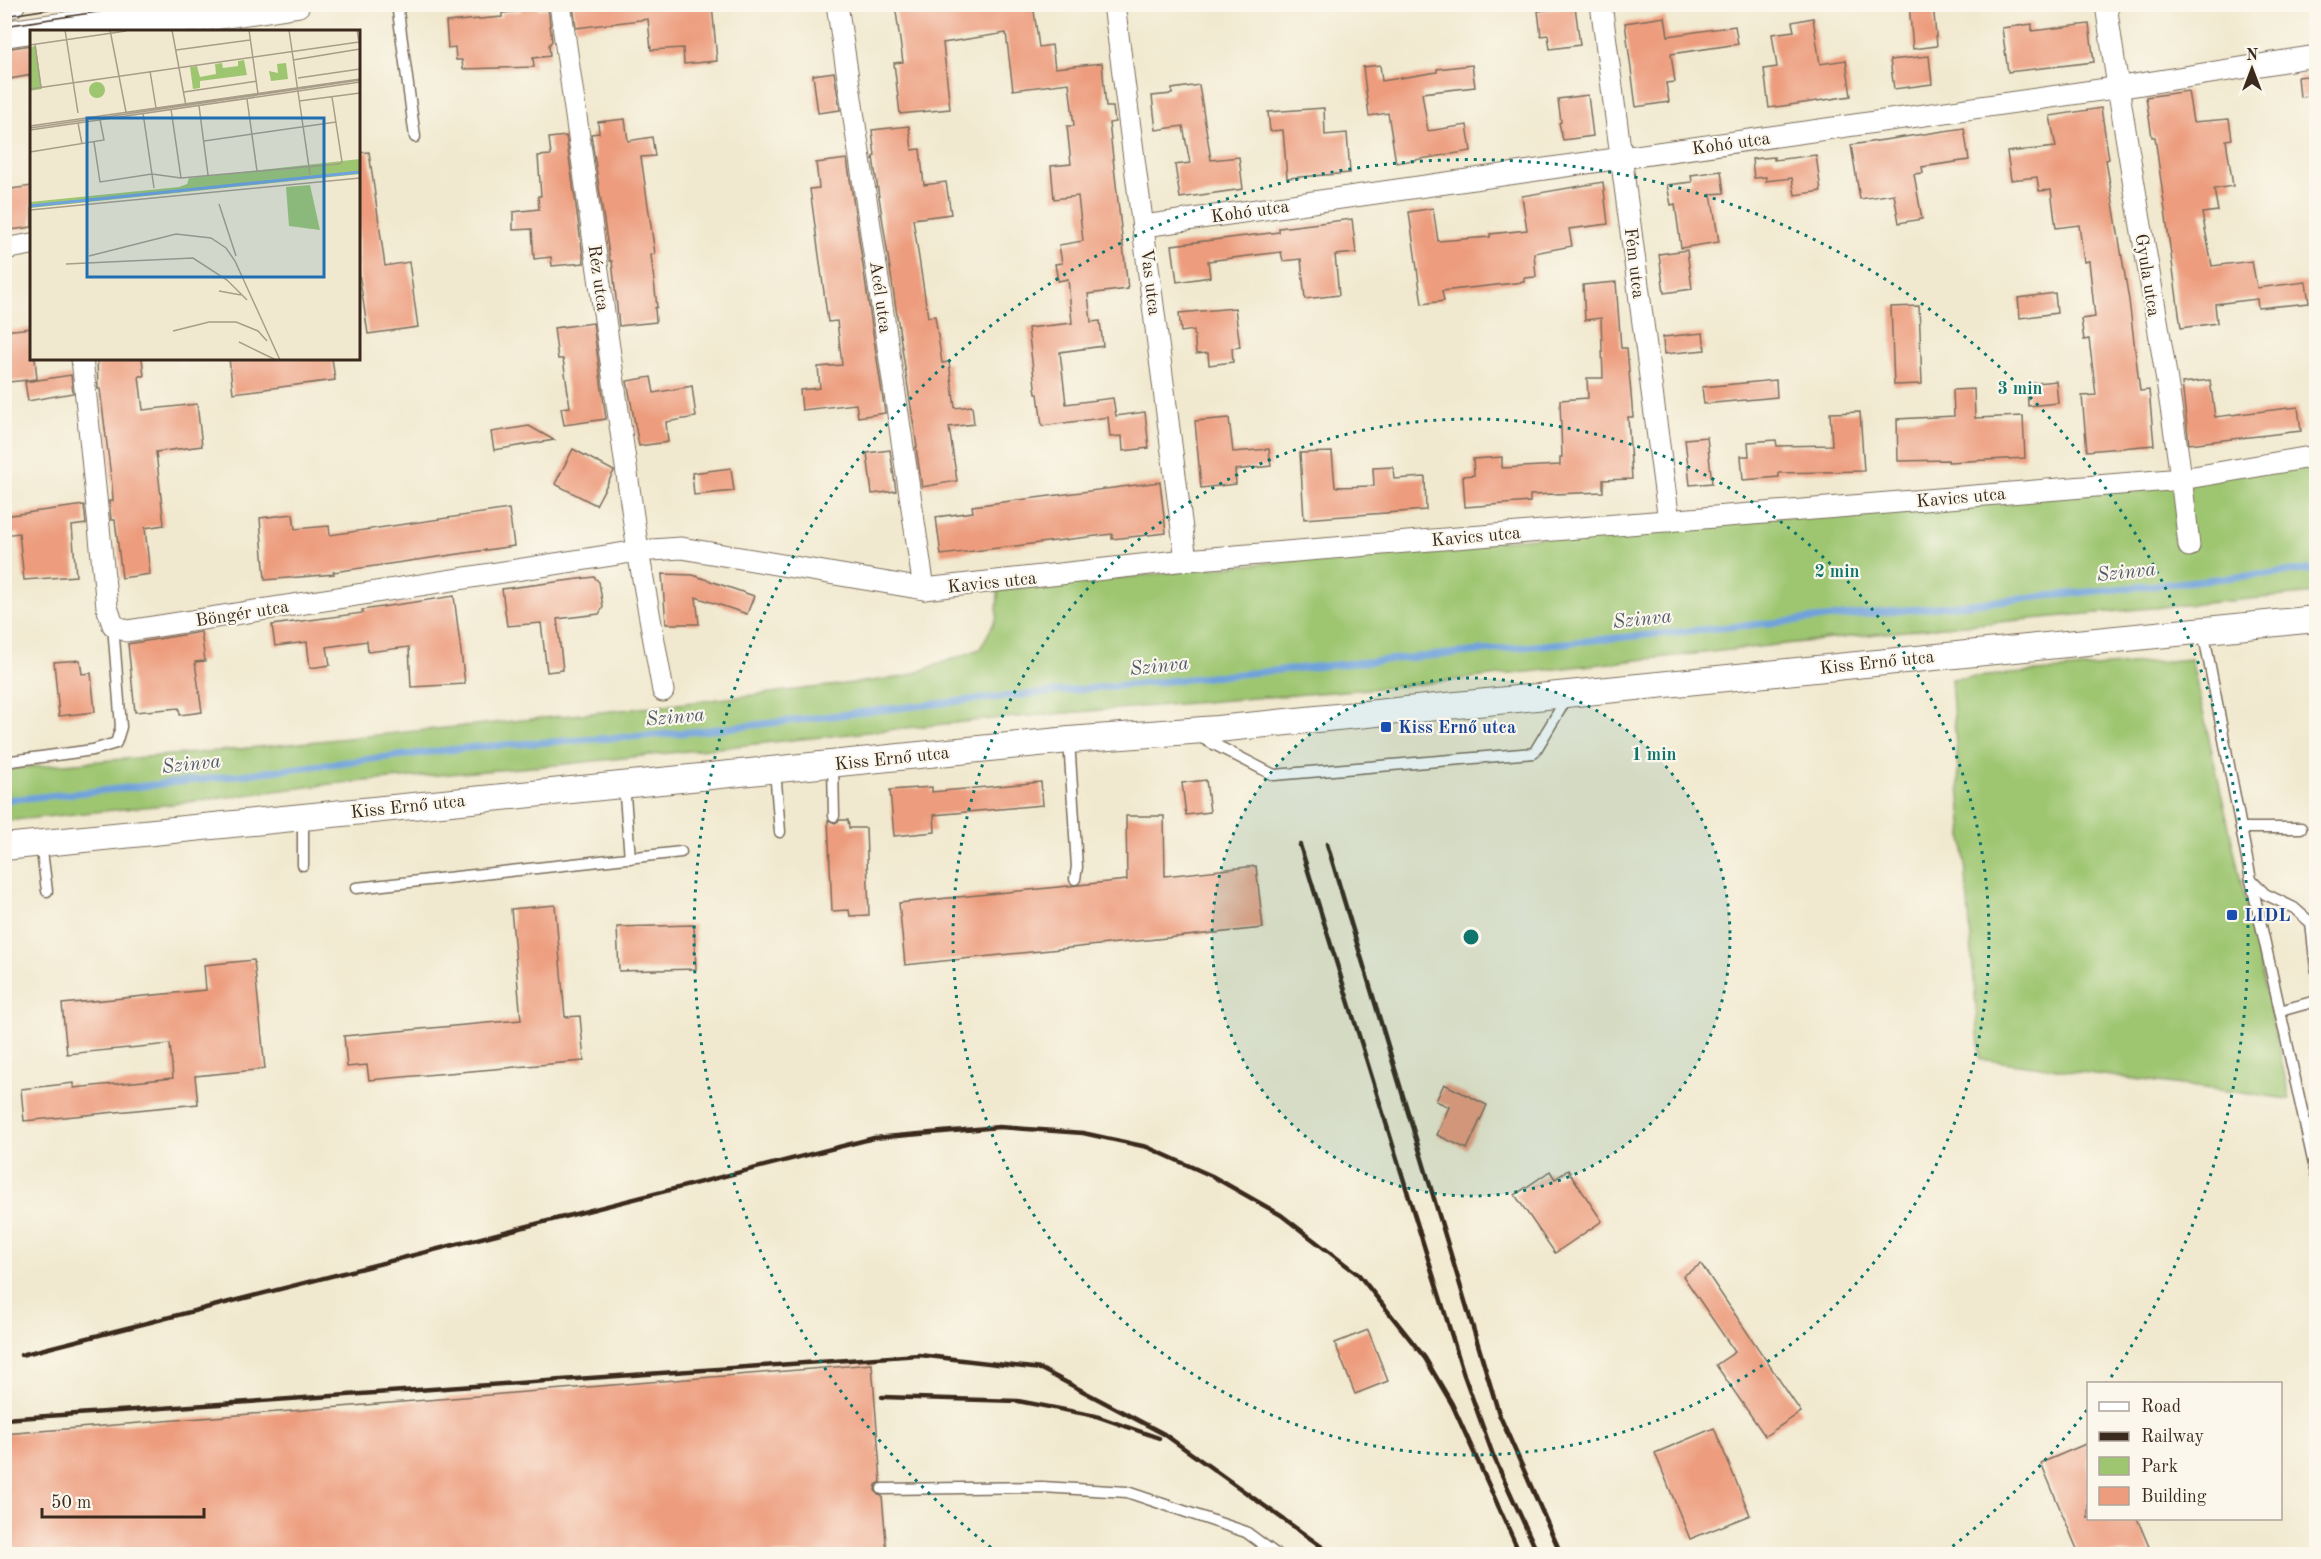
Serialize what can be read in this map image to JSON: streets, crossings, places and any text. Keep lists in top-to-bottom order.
{
  "streets": {
    "street": [
      "Kohó utca",
      "Fém utca",
      "Gyula utca",
      "Réz utca",
      "Vas utca",
      "Acél utca",
      "Kavics utca",
      "Böngér utca",
      "Kiss Ernő utca"
    ]
  },
  "crossings": [
    ["Kohó utca", "Fém utca"],
    ["Kohó utca", "Gyula utca"],
    ["Kohó utca", "Vas utca"],
    ["Fém utca", "Kavics utca"],
    ["Gyula utca", "Kavics utca"],
    ["Réz utca", "Kavics utca"],
    ["Réz utca", "Böngér utca"],
    ["Vas utca", "Kavics utca"],
    ["Acél utca", "Kavics utca"],
    ["Kavics utca", "Böngér utca"]
  ],
  "water": ["Szinva"],
  "places": {
    "transit": ["Kiss Ernő utca", "LIDL"]
  },
  "legend": [
    "Road",
    "Railway",
    "Park",
    "Building"
  ],
  "scale_bar": "50 m",
  "north": "top",
  "rings": ["3 min", "2 min", "1 min"]
}
